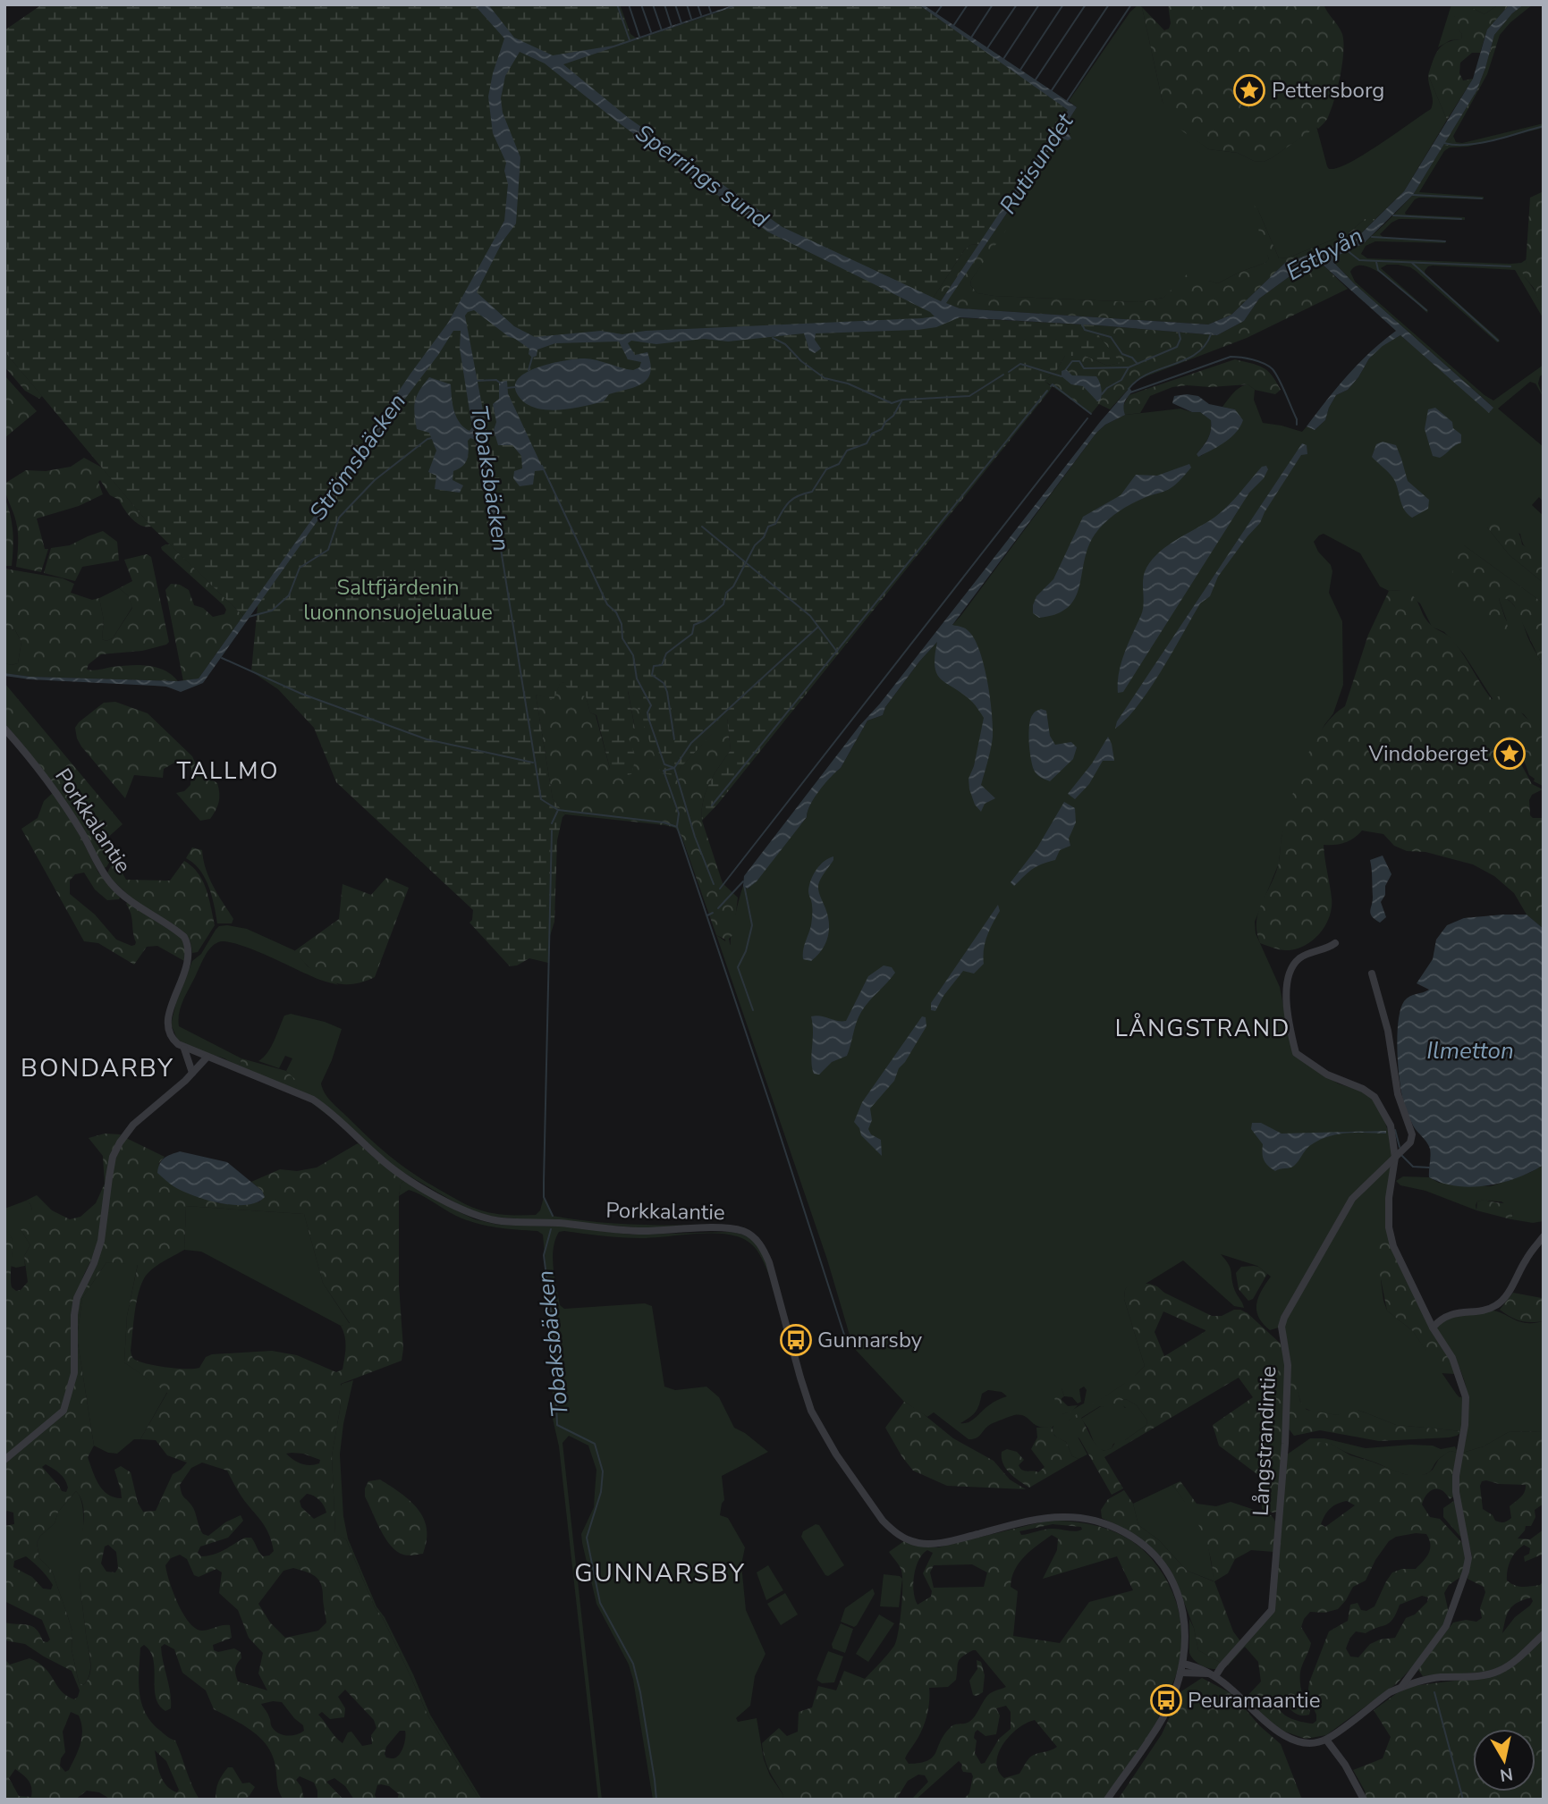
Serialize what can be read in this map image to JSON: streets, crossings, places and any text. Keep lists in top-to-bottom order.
{
  "streets": {
    "street": ["Porkkalantie", "Långstrandintie"]
  },
  "districts": [
    "TALLMO",
    "LÅNGSTRAND",
    "BONDARBY",
    "GUNNARSBY"
  ],
  "water": [
    "Rutisundet",
    "Sperrings sund",
    "Estbyån",
    "Strömsbäcken",
    "Tobaksbäcken",
    "Ilmetton"
  ],
  "parks": ["Saltfjärdenin luonnonsuojelualue"],
  "places": {
    "place": ["Pettersborg", "Vindoberget"],
    "bus stop": ["Gunnarsby", "Peuramaantie"]
  },
  "north": "bottom"
}
